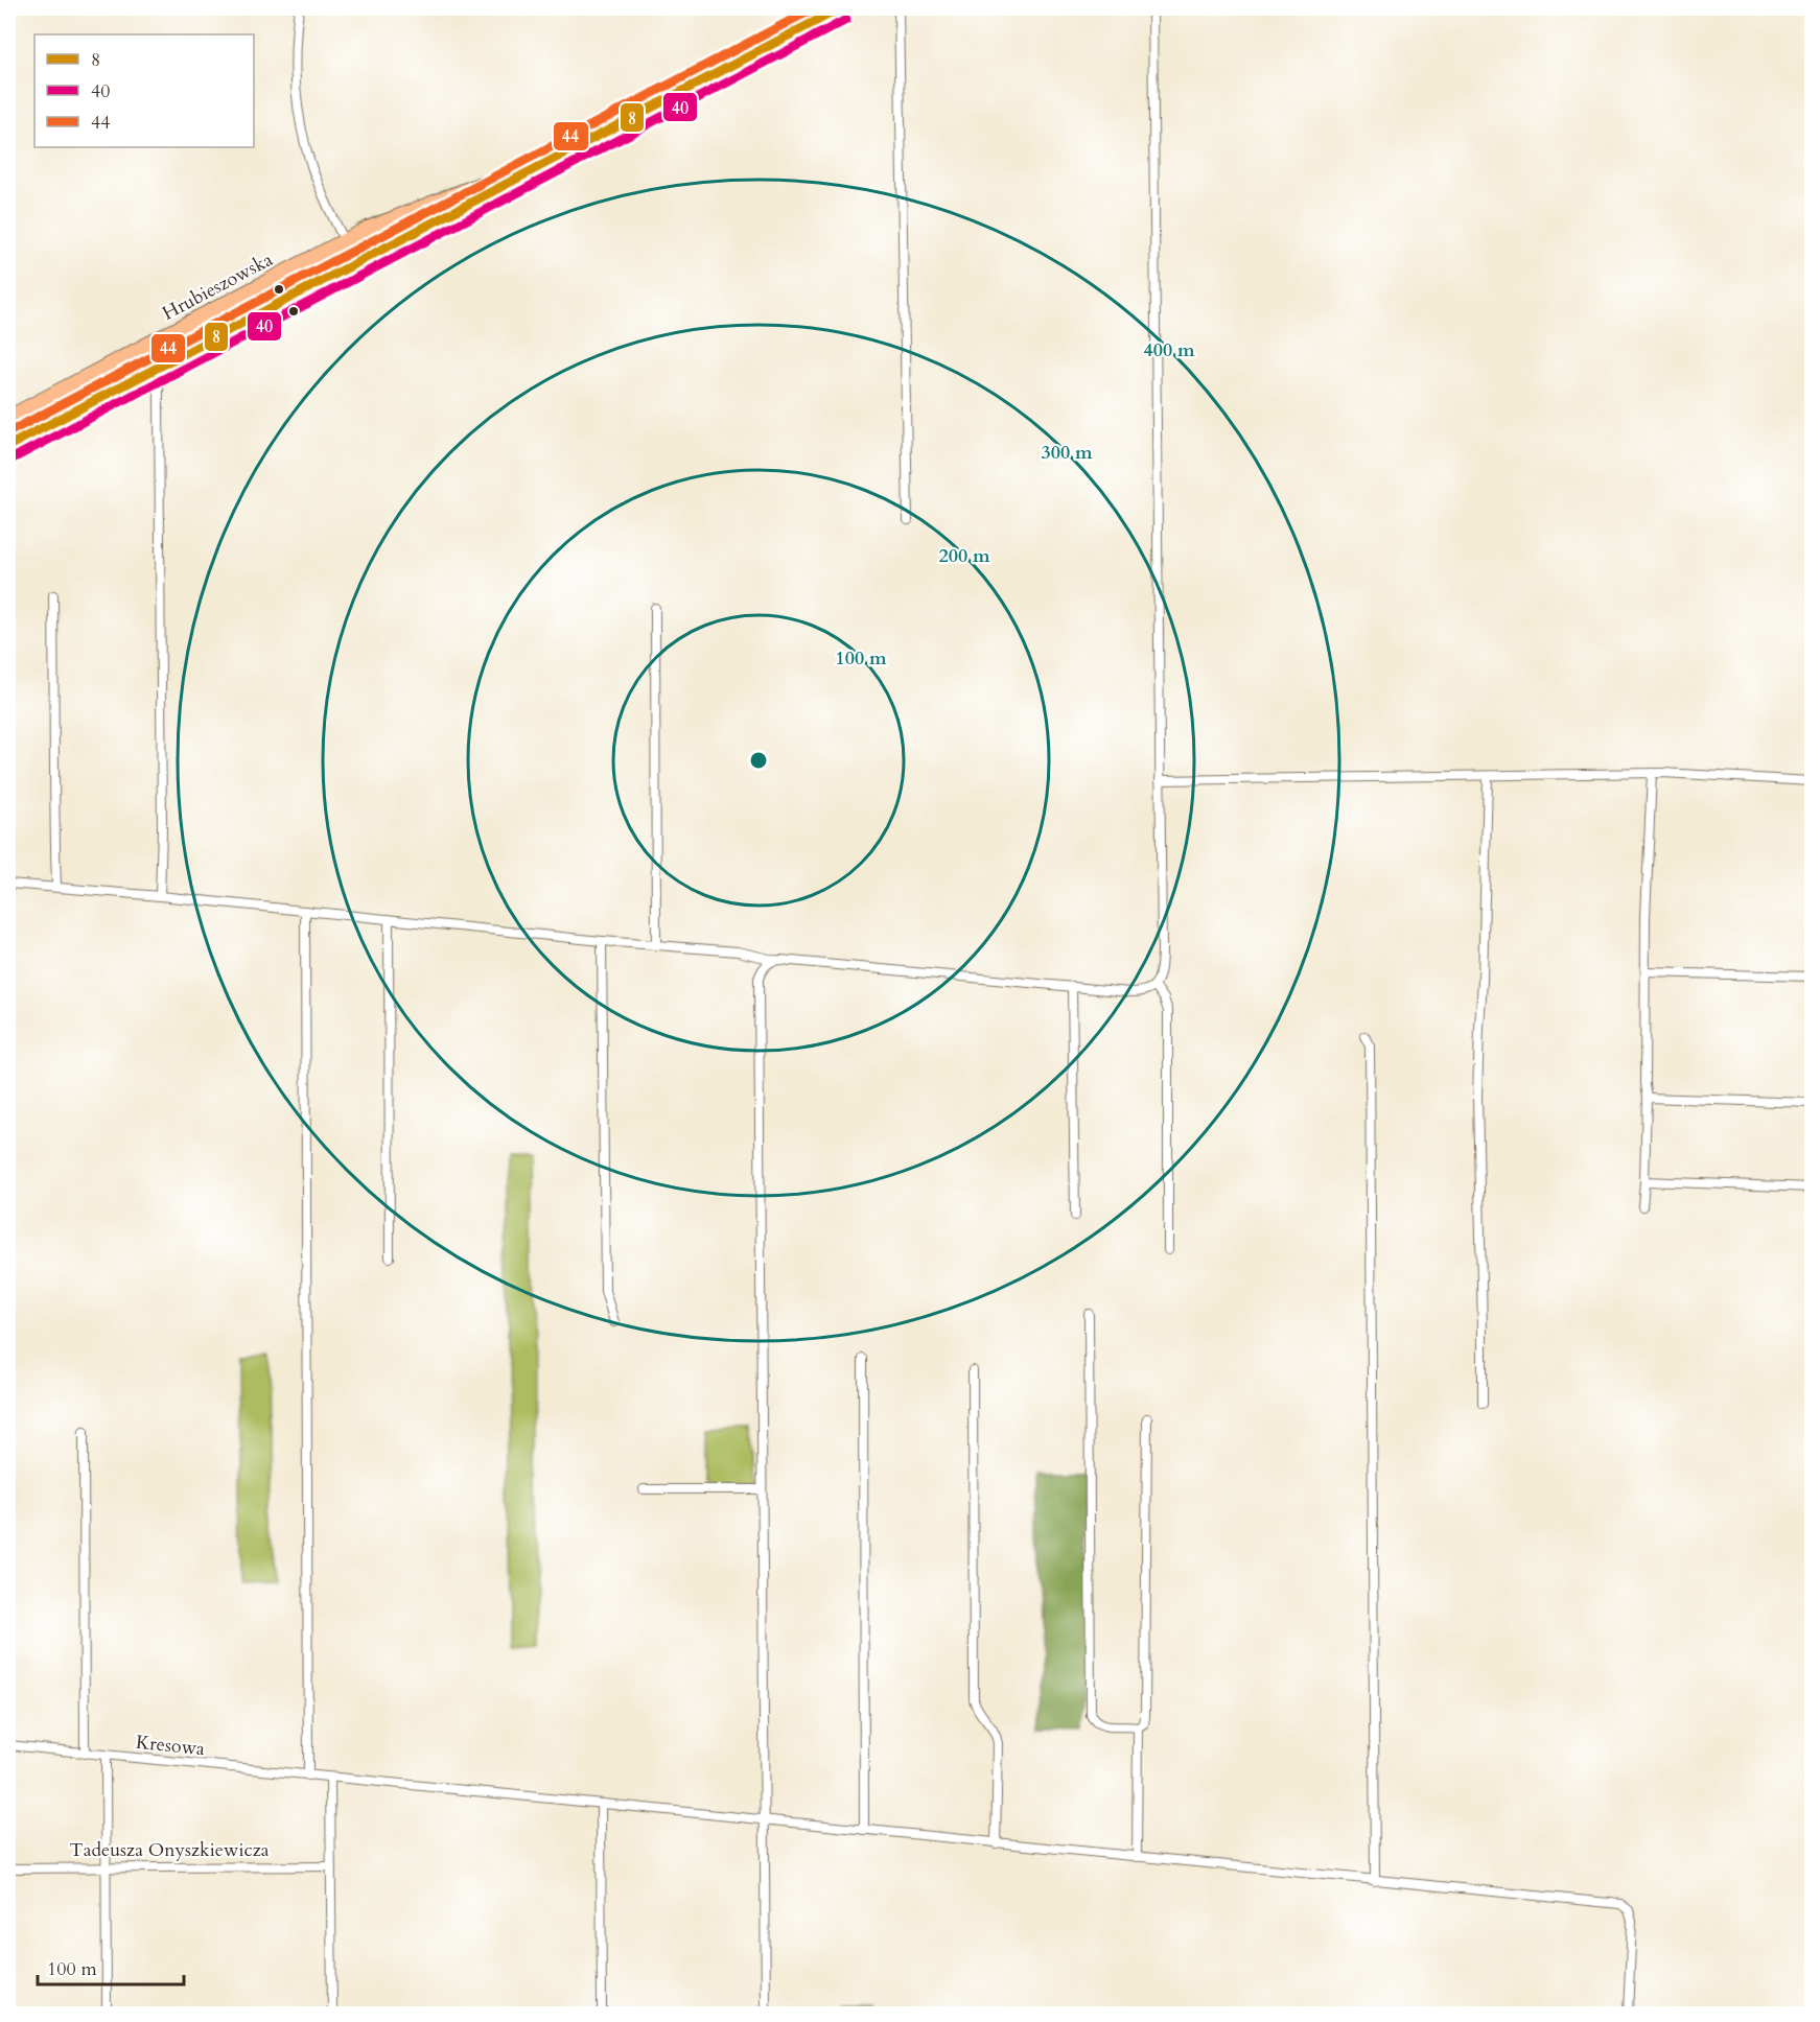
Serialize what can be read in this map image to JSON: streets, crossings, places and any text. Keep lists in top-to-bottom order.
{
  "streets": {
    "main road": ["Hrubieszowska"],
    "street": ["Kresowa", "Tadeusza Onyszkiewicza"]
  },
  "lines": ["transit line 8", "transit line 44", "transit line 40"],
  "legend": ["8", "40", "44"],
  "scale_bar": "100 m",
  "rings": [
    "400 m",
    "300 m",
    "200 m",
    "100 m"
  ]
}
